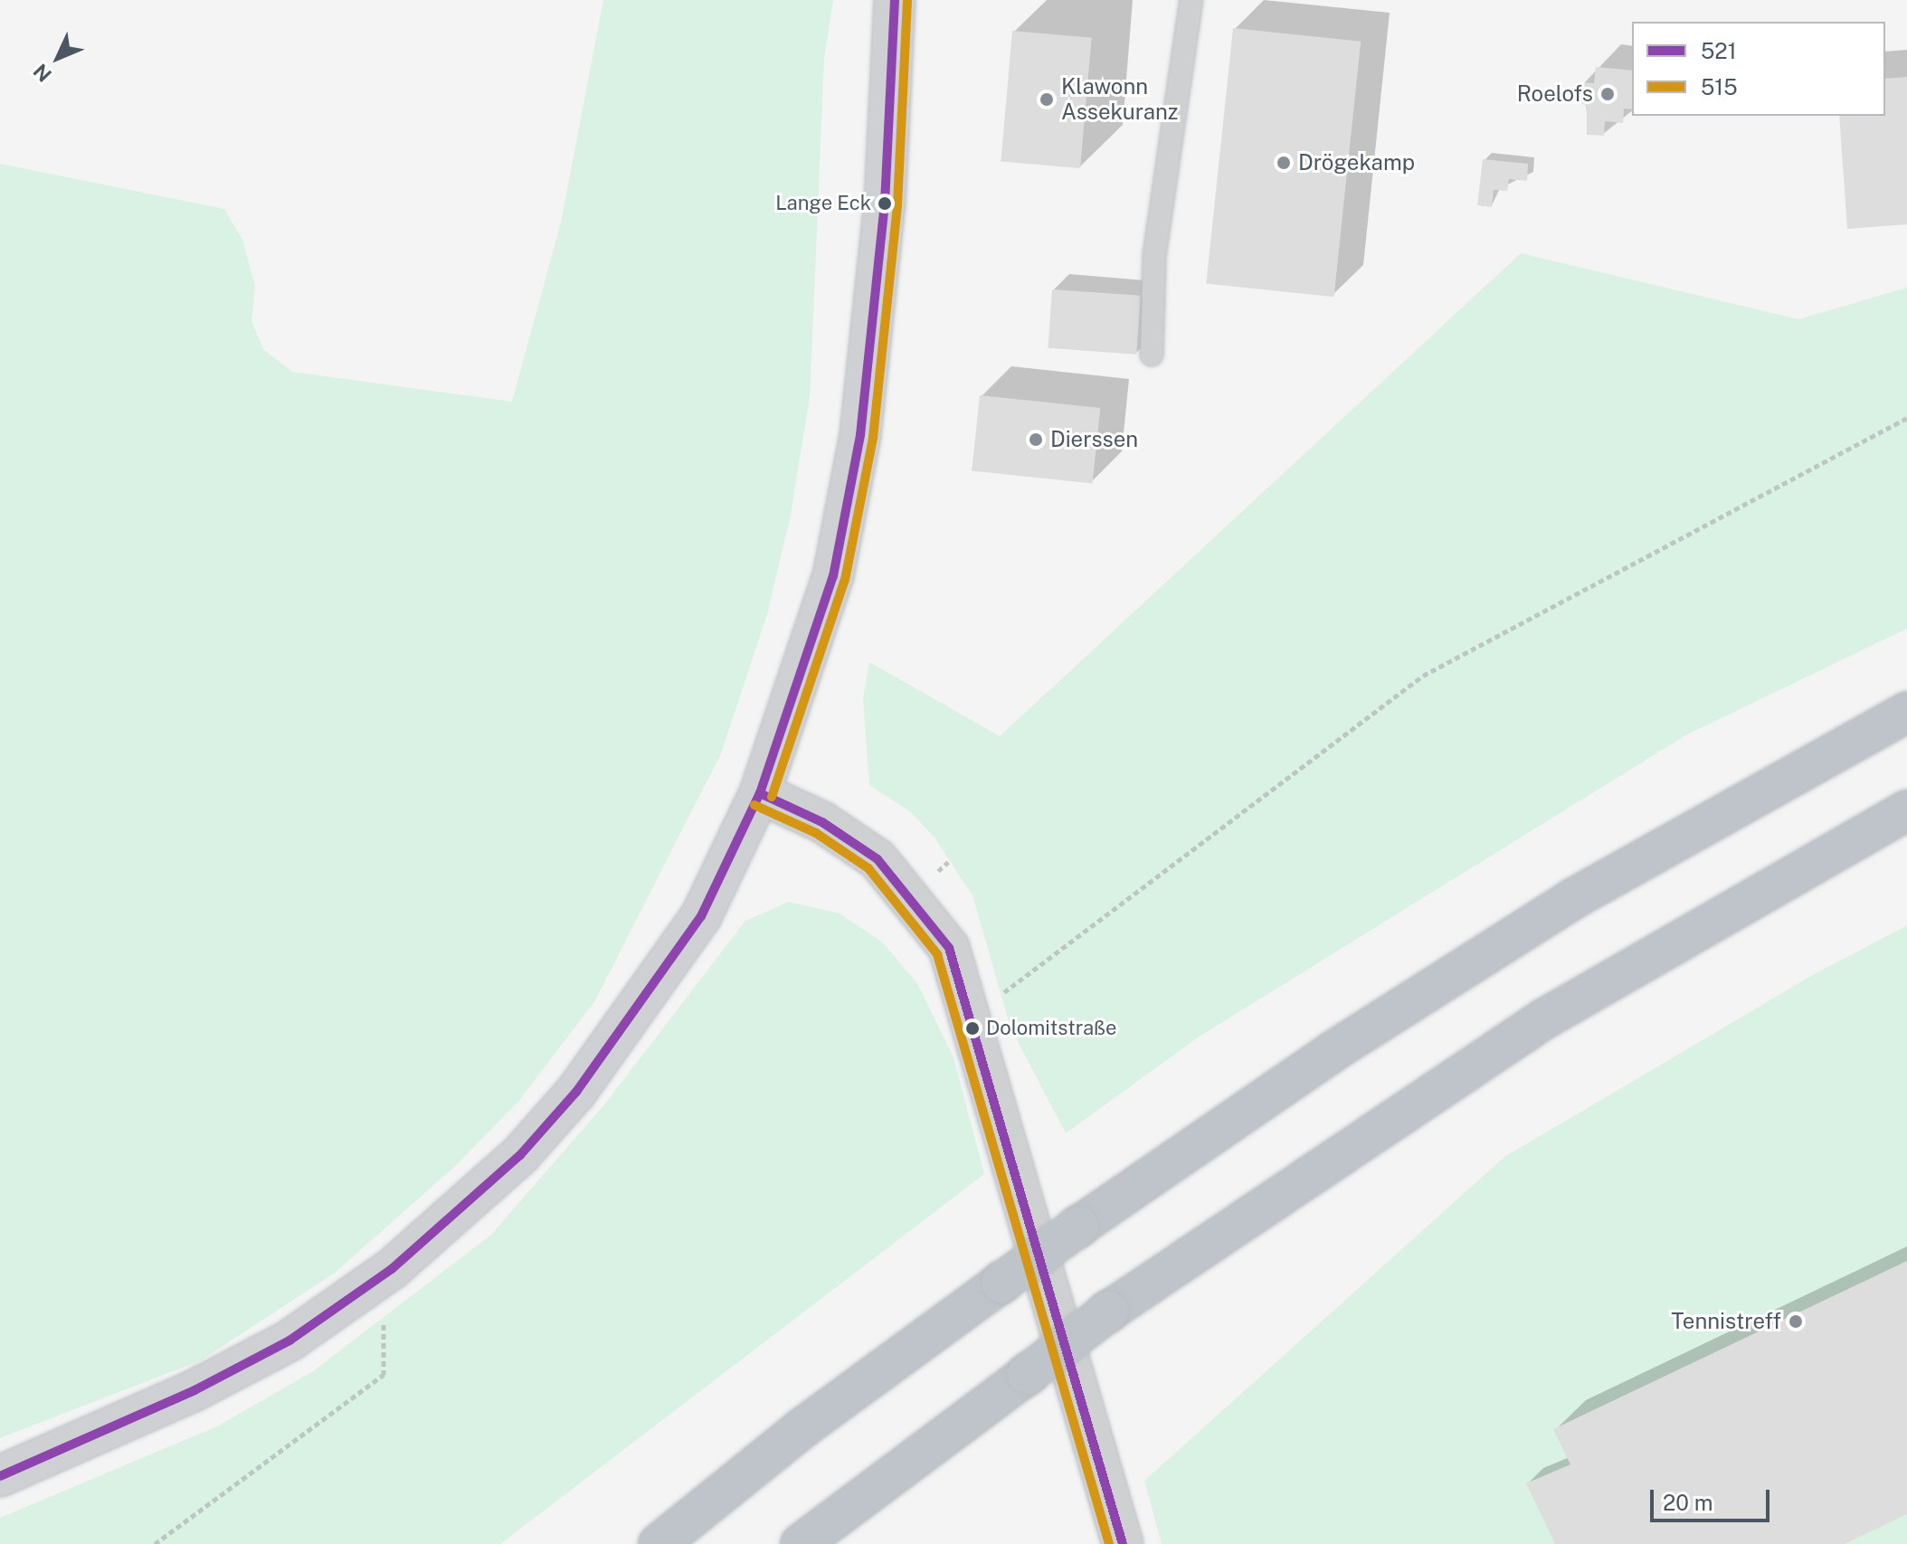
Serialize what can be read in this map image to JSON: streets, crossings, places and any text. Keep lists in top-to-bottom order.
{
  "places": [
    "Roelofs",
    "Klawonn Assekuranz",
    "Drögekamp",
    "Lange Eck",
    "Dierssen",
    "Dolomitstraße",
    "Tennistreff"
  ],
  "lines": ["transit line 521", "transit line 515"],
  "legend": ["521", "515"],
  "scale_bar": "20 m",
  "north": "bottom left"
}
